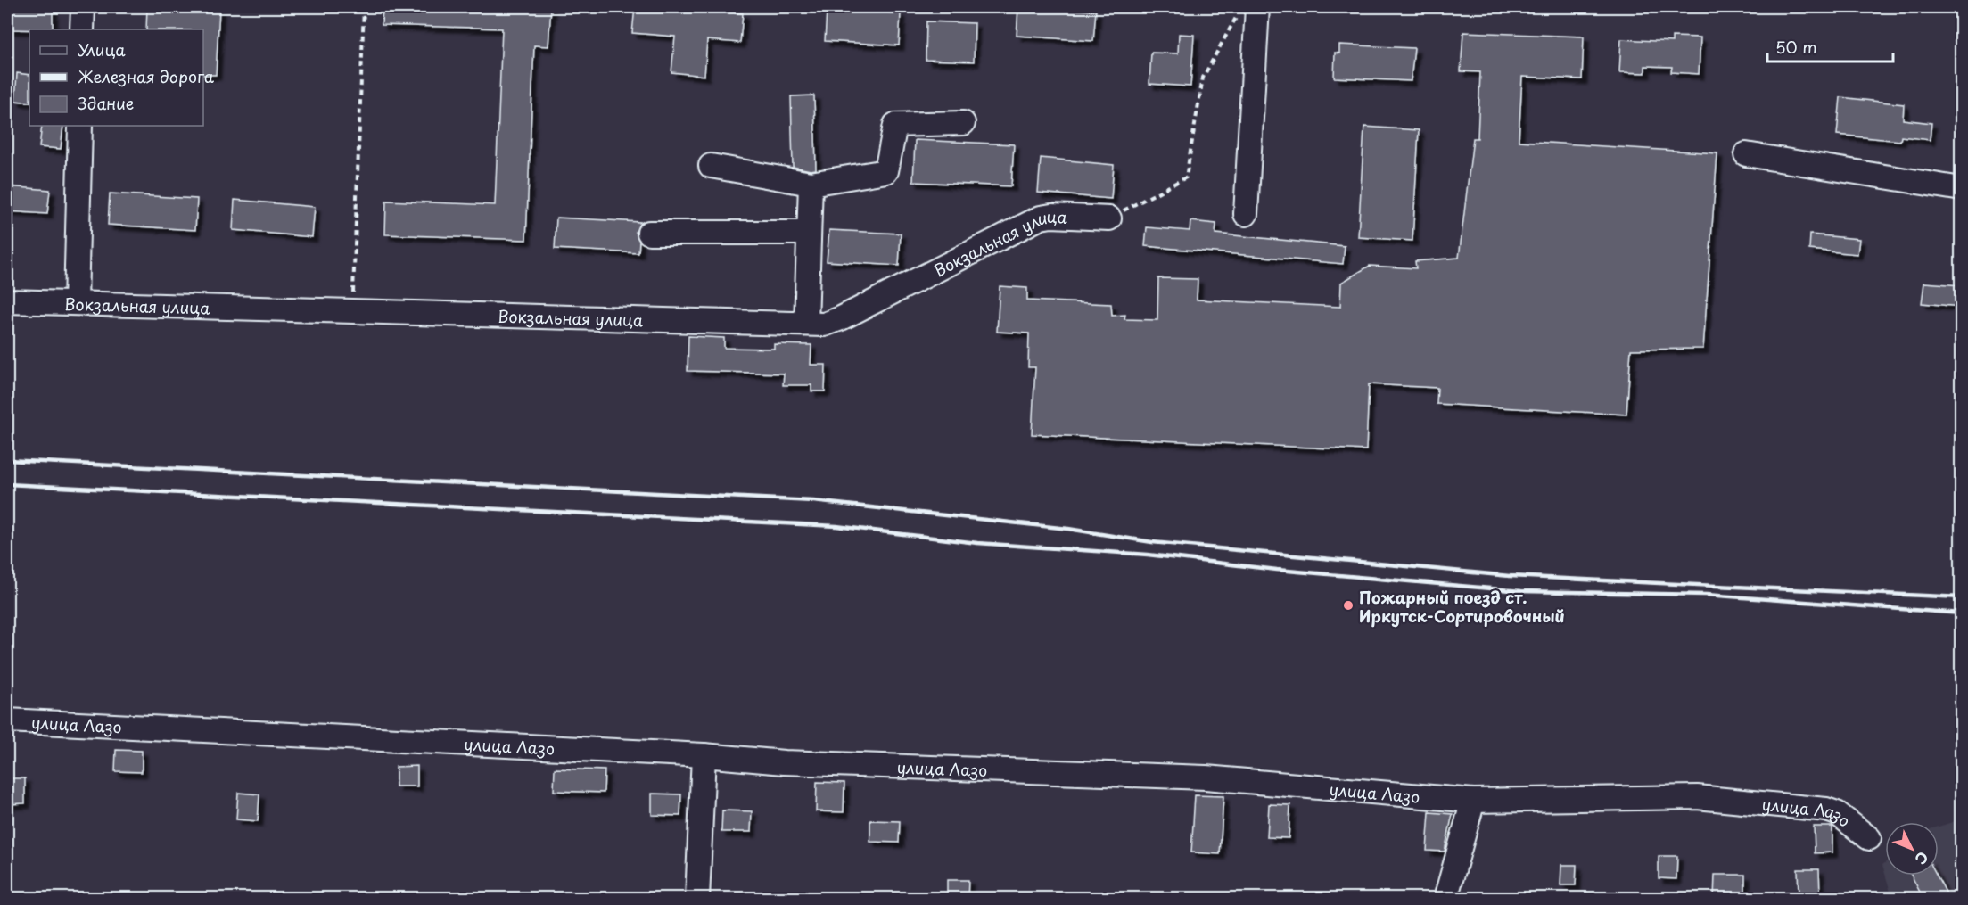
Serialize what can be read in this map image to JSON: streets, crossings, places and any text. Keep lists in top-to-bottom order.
{
  "streets": {
    "street": ["Вокзальная улица", "улица Лазо"]
  },
  "places": ["Пожарный поезд ст. Иркутск-Сортировочный"],
  "legend": ["Улица", "Железная дорога", "Здание"],
  "scale_bar": "50 m",
  "north": "bottom right"
}
